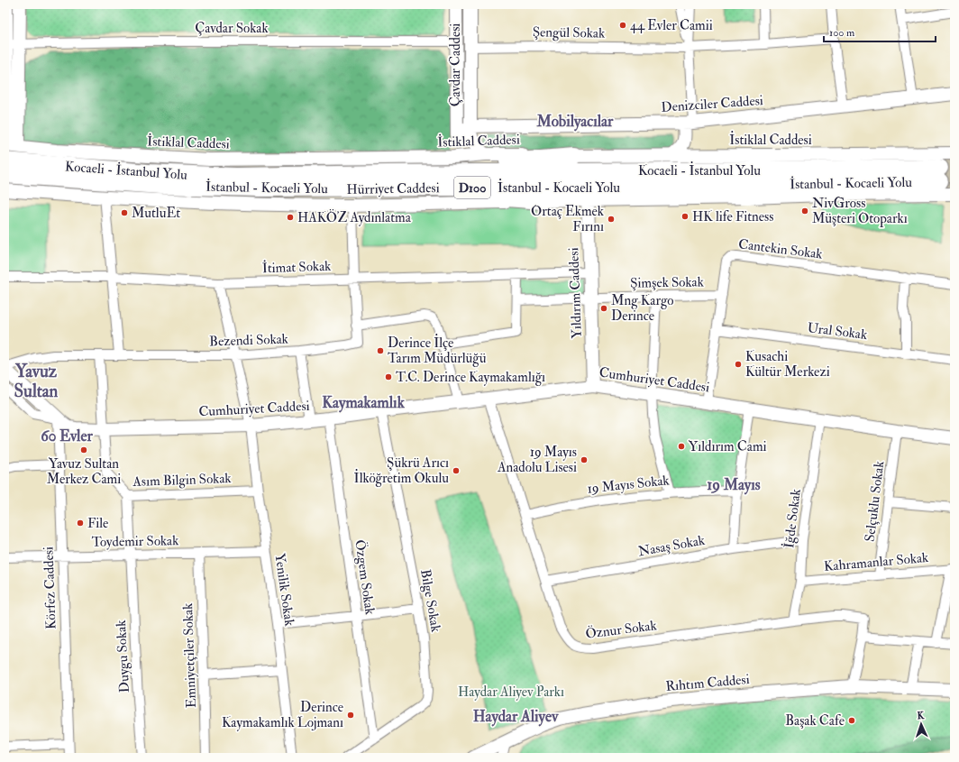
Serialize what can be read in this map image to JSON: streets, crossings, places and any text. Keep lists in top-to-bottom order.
{
  "streets": {
    "highway": ["Kocaeli - İstanbul Yolu", "İstanbul - Kocaeli Yolu", "D100"],
    "main road": [
      "Çavdar Caddesi",
      "Denizciler Caddesi",
      "İstiklal Caddesi",
      "Hürriyet Caddesi",
      "Yıldırım Caddesi",
      "Cumhuriyet Caddesi",
      "Rıhtım Caddesi"
    ],
    "street": [
      "Çavdar Sokak",
      "Şengül Sokak",
      "Cantekin Sokak",
      "İtimat Sokak",
      "Şimşek Sokak",
      "Ural Sokak",
      "Bezendi Sokak",
      "Asım Bilgin Sokak",
      "19 Mayıs Sokak",
      "Selçuklu Sokak",
      "İğde Sokak",
      "Toydemir Sokak",
      "Nasaş Sokak",
      "Kahramanlar Sokak",
      "Özgem Sokak",
      "Körfez Caddesi",
      "Yenilik Sokak",
      "Bilge Sokak",
      "Öznur Sokak",
      "Emniyetçiler Sokak",
      "Duygu Sokak"
    ]
  },
  "crossings": [
    ["Çavdar Sokak", "Çavdar Caddesi"],
    ["Şengül Sokak", "Çavdar Caddesi"],
    ["Çavdar Caddesi", "Denizciler Caddesi"],
    ["Çavdar Caddesi", "İstiklal Caddesi"],
    ["İstiklal Caddesi", "Kocaeli - İstanbul Yolu"],
    ["Kocaeli - İstanbul Yolu", "İstanbul - Kocaeli Yolu"],
    ["Kocaeli - İstanbul Yolu", "Hürriyet Caddesi"],
    ["İstanbul - Kocaeli Yolu", "Hürriyet Caddesi"],
    ["Hürriyet Caddesi", "Yıldırım Caddesi"],
    ["Hürriyet Caddesi", "Bezendi Sokak"],
    ["Cantekin Sokak", "Şimşek Sokak"],
    ["Cantekin Sokak", "Ural Sokak"],
    ["Cantekin Sokak", "Cumhuriyet Caddesi"],
    ["İtimat Sokak", "Yıldırım Caddesi"],
    ["İtimat Sokak", "Bezendi Sokak"],
    ["İtimat Sokak", "Yenilik Sokak"],
    ["Şimşek Sokak", "Yıldırım Caddesi"],
    ["Yıldırım Caddesi", "Cumhuriyet Caddesi"],
    ["Bezendi Sokak", "Cumhuriyet Caddesi"],
    ["Bezendi Sokak", "Asım Bilgin Sokak"],
    ["Bezendi Sokak", "Yenilik Sokak"],
    ["Cumhuriyet Caddesi", "Asım Bilgin Sokak"],
    ["Cumhuriyet Caddesi", "Selçuklu Sokak"],
    ["Cumhuriyet Caddesi", "İğde Sokak"],
    ["Cumhuriyet Caddesi", "Özgem Sokak"],
    ["Cumhuriyet Caddesi", "Körfez Caddesi"],
    ["Cumhuriyet Caddesi", "Yenilik Sokak"],
    ["Cumhuriyet Caddesi", "Bilge Sokak"],
    ["Cumhuriyet Caddesi", "Öznur Sokak"],
    ["Asım Bilgin Sokak", "Yenilik Sokak"],
    ["Asım Bilgin Sokak", "Duygu Sokak"],
    ["19 Mayıs Sokak", "Öznur Sokak"],
    ["Selçuklu Sokak", "Kahramanlar Sokak"],
    ["İğde Sokak", "Nasaş Sokak"],
    ["İğde Sokak", "Kahramanlar Sokak"],
    ["İğde Sokak", "Öznur Sokak"],
    ["Toydemir Sokak", "Körfez Caddesi"],
    ["Toydemir Sokak", "Yenilik Sokak"],
    ["Toydemir Sokak", "Emniyetçiler Sokak"],
    ["Toydemir Sokak", "Duygu Sokak"],
    ["Nasaş Sokak", "Öznur Sokak"],
    ["Özgem Sokak", "Bilge Sokak"],
    ["Öznur Sokak", "Rıhtım Caddesi"]
  ],
  "districts": [
    "Mobilyacılar",
    "Yavuz Sultan",
    "Kaymakamlık",
    "60 Evler",
    "19 Mayıs",
    "Haydar Aliyev"
  ],
  "parks": ["Haydar Aliyev Parkı"],
  "places": [
    "44 Evler Camii",
    "NivGross Müşteri Otoparkı",
    "MutluEt",
    "HK life Fitness",
    "HAKÖZ Aydınlatma",
    "Ortaç Ekmek Fırını",
    "Mng Kargo Derince",
    "Derince İlçe Tarım Müdürlüğü",
    "Kusachi Kültür Merkezi",
    "T.C. Derince Kaymakamlığı",
    "Yıldırım Cami",
    "Yavuz Sultan Merkez Cami",
    "19 Mayıs Anadolu Lisesi",
    "Şükrü Arıcı İlköğretim Okulu",
    "File",
    "Derince Kaymakamlık Lojmanı",
    "Başak Cafe"
  ],
  "scale_bar": "100 m",
  "north": "top"
}
